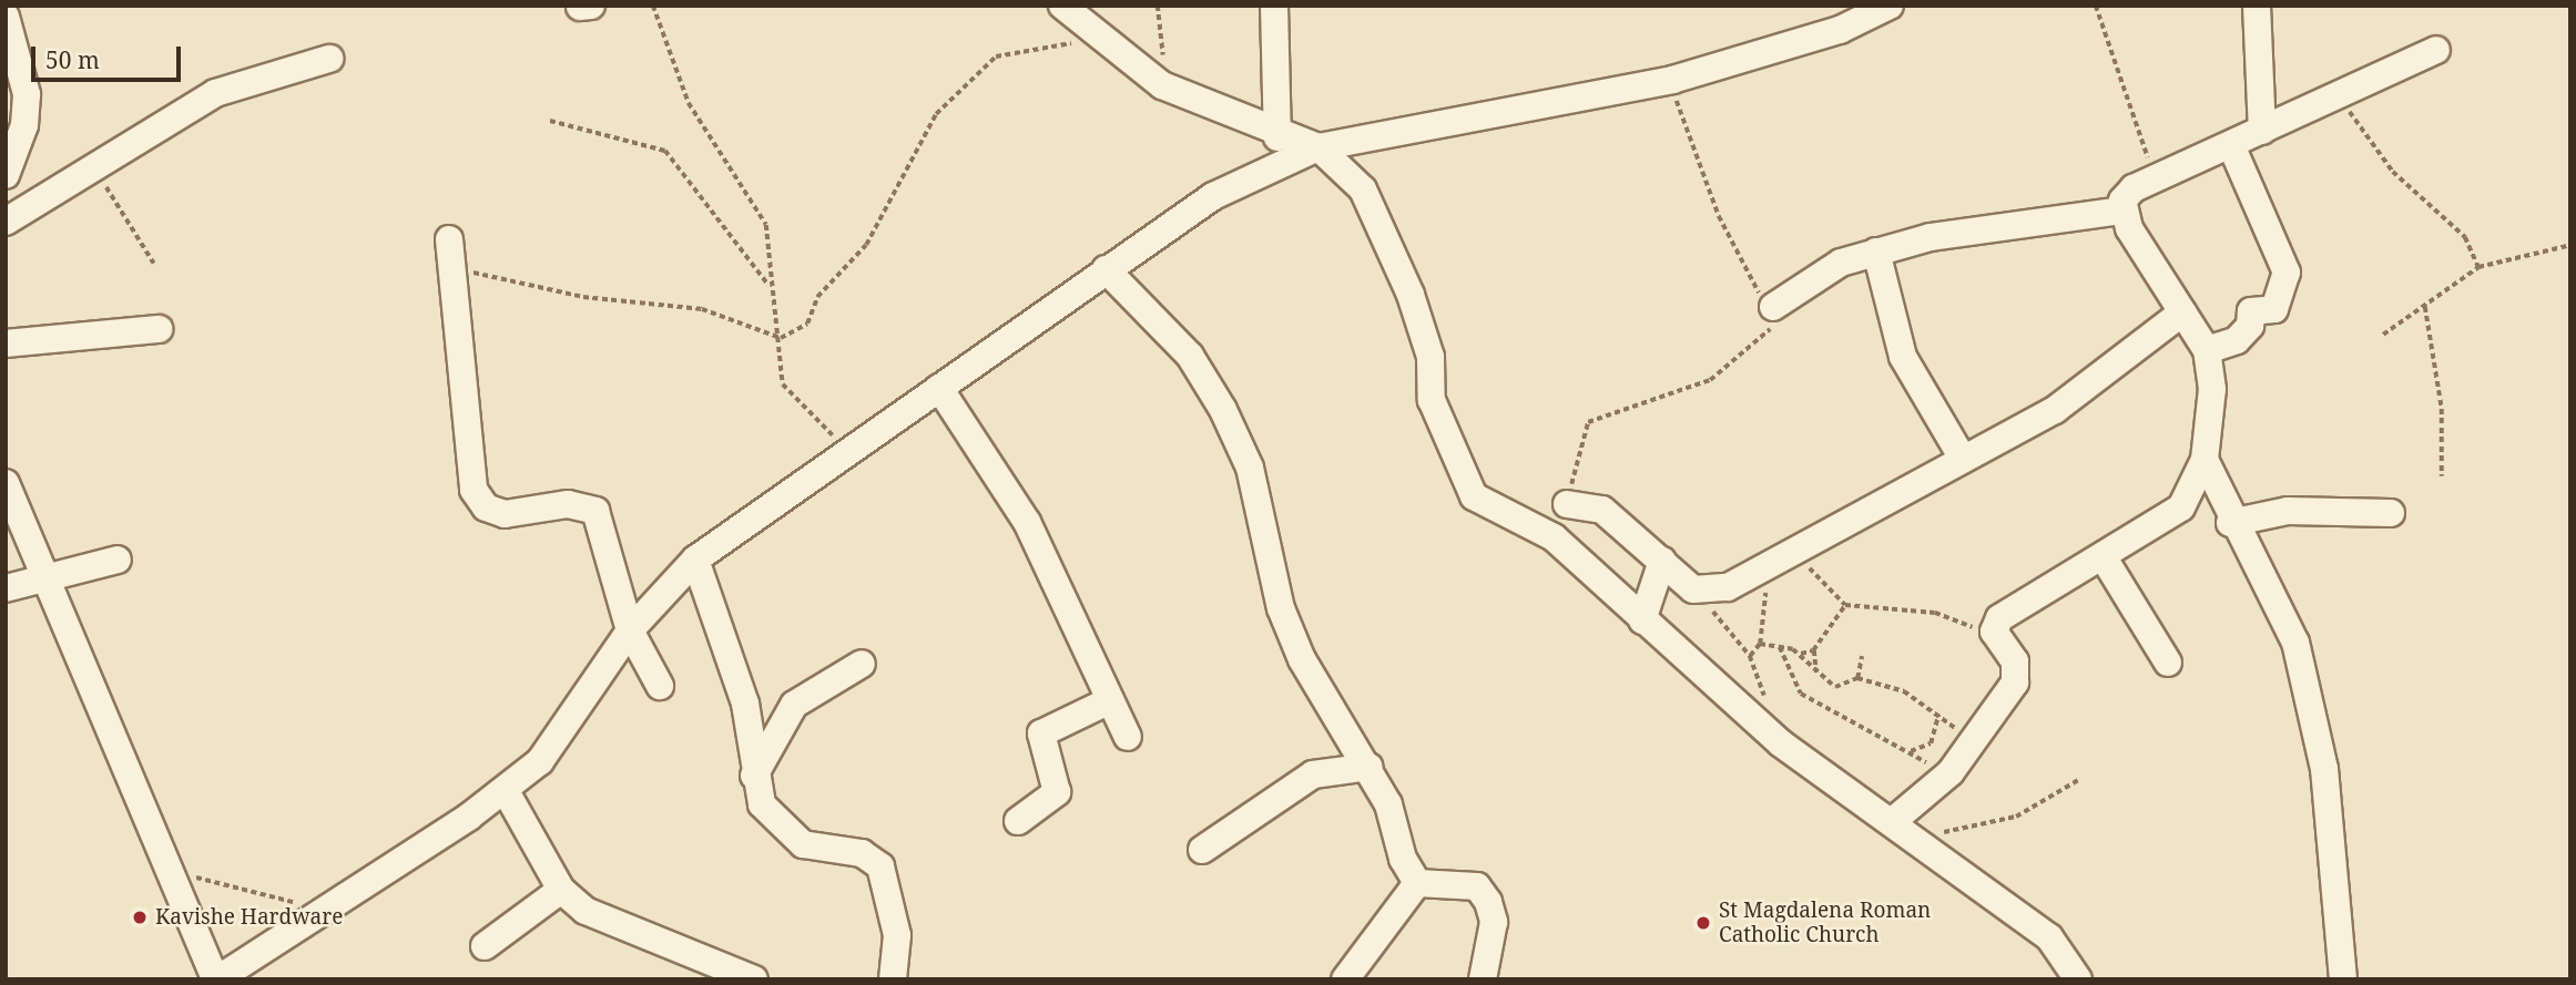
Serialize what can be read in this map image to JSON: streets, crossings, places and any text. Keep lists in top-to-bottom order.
{
  "places": ["Kavishe Hardware", "St Magdalena Roman Catholic Church"],
  "scale_bar": "50 m"
}
